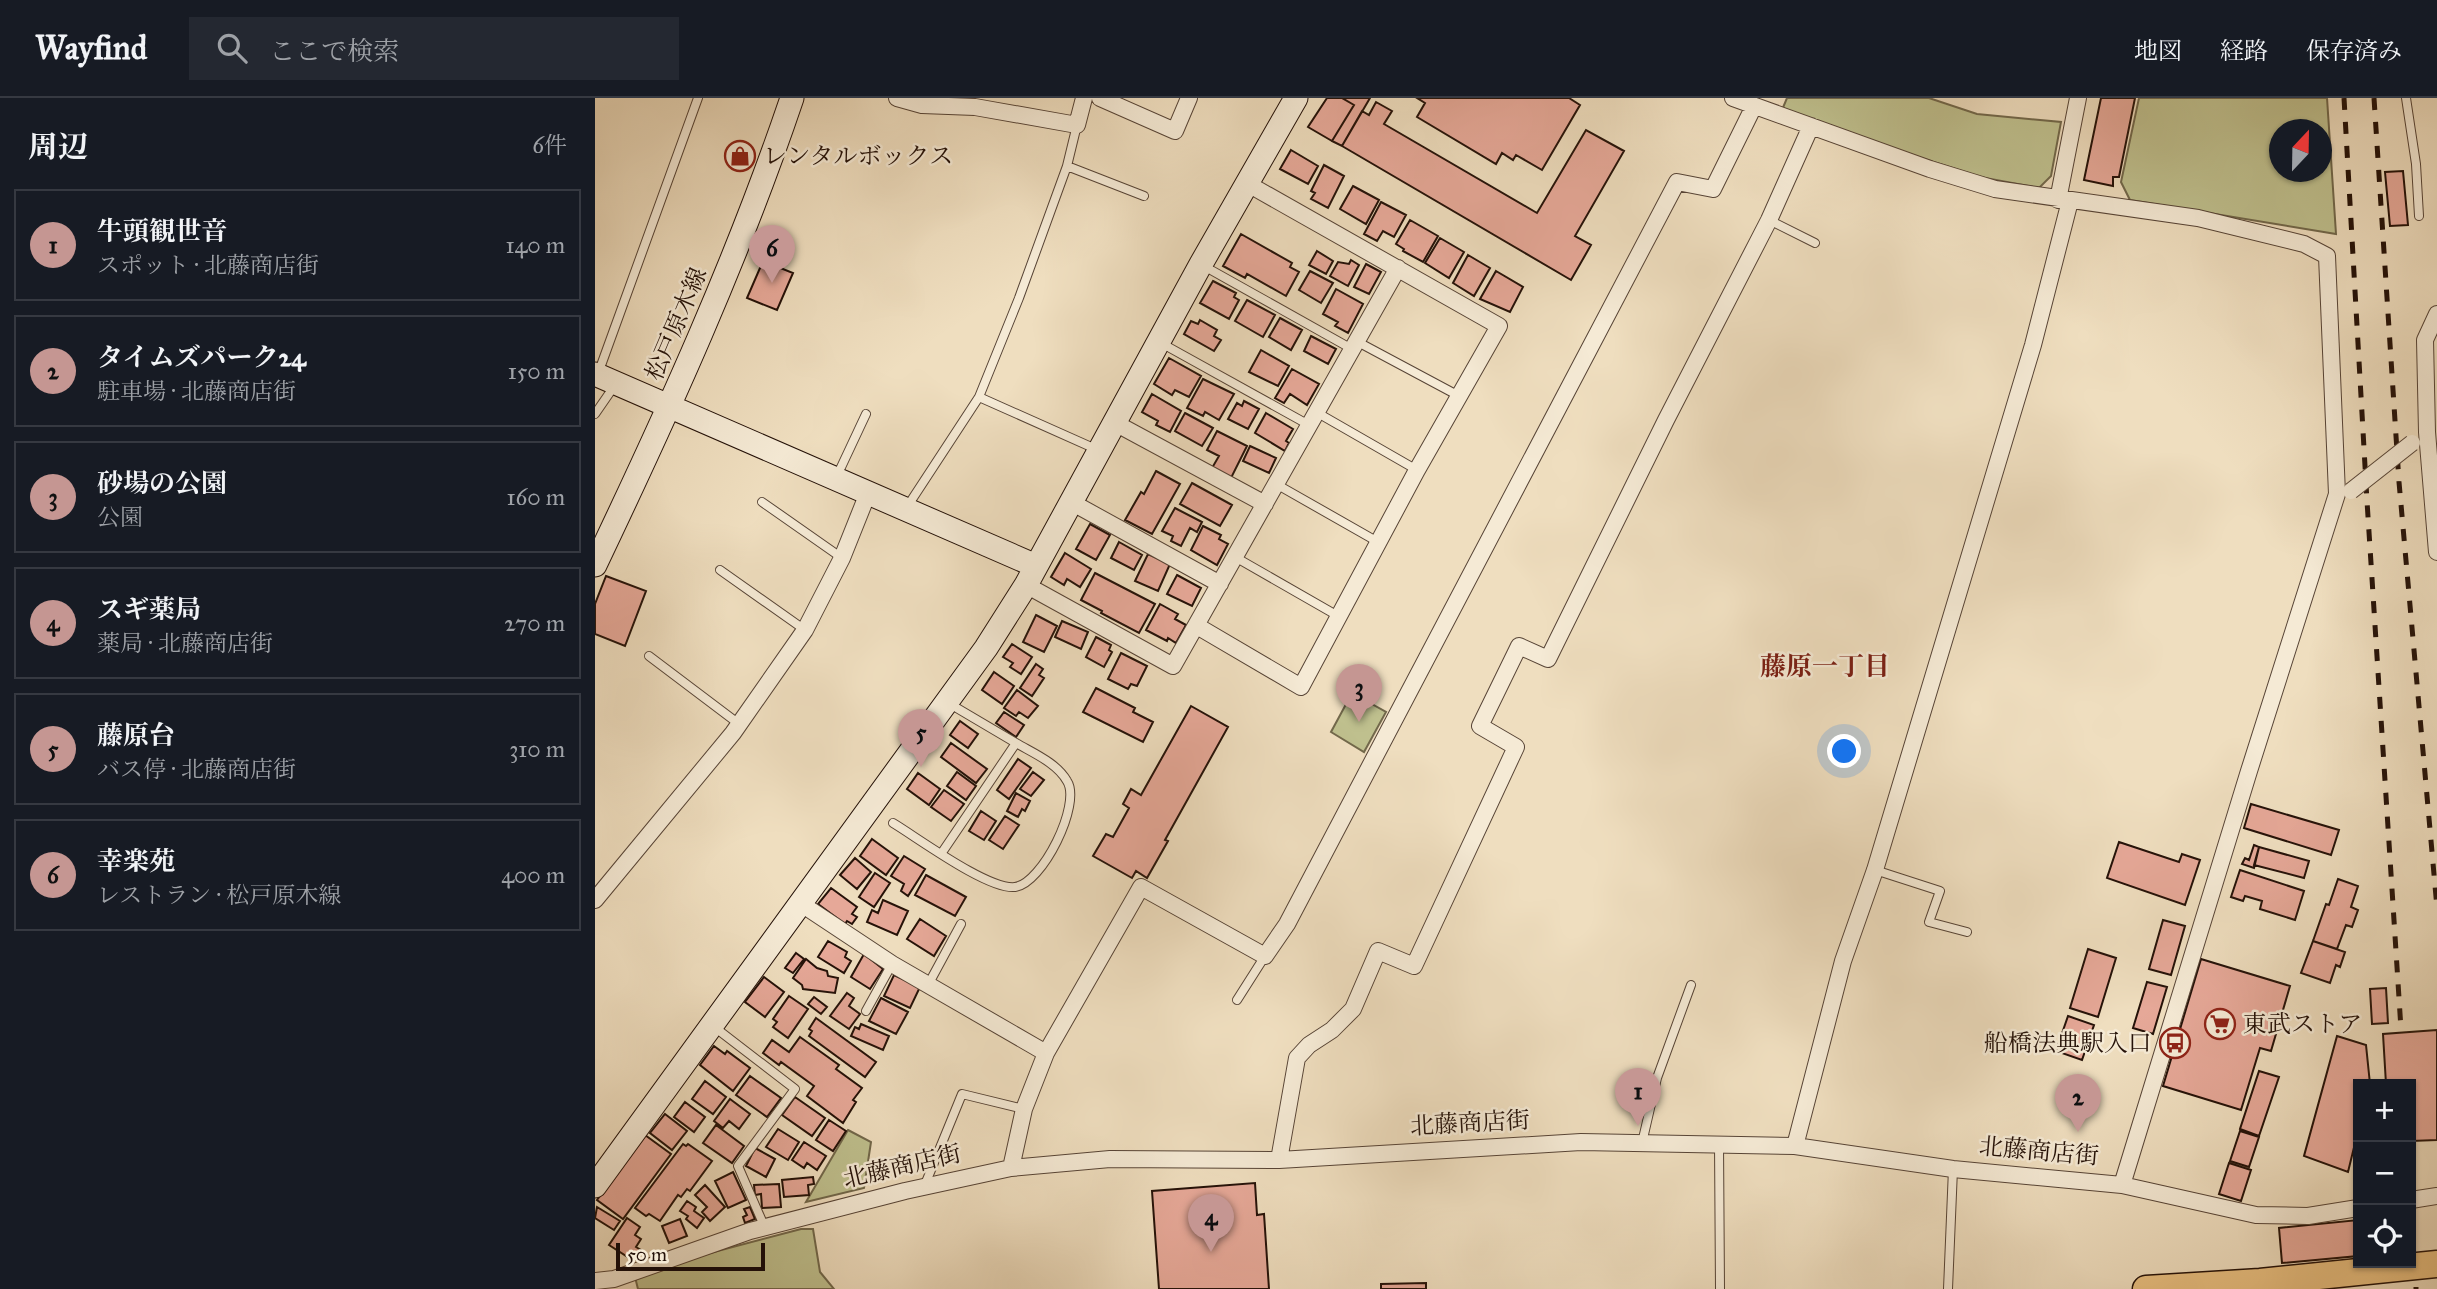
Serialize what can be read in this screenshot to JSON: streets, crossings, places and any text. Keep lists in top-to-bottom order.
{
  "streets": {
    "street": ["松戸原木線", "北藤商店街"]
  },
  "districts": ["藤原一丁目"],
  "places": {
    "shop": ["レンタルボックス"],
    "supermarket": ["東武ストア"],
    "bus stop": ["船橋法典駅入口"]
  },
  "scale_bar": "50 m",
  "north": "top",
  "page": {
    "header": "Wayfind",
    "search": "ここで検索",
    "nav": ["地図", "経路", "保存済み"],
    "heading": ["周辺", "6件"],
    "list": [
      {
        "mark": "1",
        "name": "牛頭観世音",
        "note": "スポット · 北藤商店街",
        "value": "140 m"
      },
      {
        "mark": "2",
        "name": "タイムズパーク24",
        "note": "駐車場 · 北藤商店街",
        "value": "150 m"
      },
      {
        "mark": "3",
        "name": "砂場の公園",
        "note": "公園",
        "value": "160 m"
      },
      {
        "mark": "4",
        "name": "スギ薬局",
        "note": "薬局 · 北藤商店街",
        "value": "270 m"
      },
      {
        "mark": "5",
        "name": "藤原台",
        "note": "バス停 · 北藤商店街",
        "value": "310 m"
      },
      {
        "mark": "6",
        "name": "幸楽苑",
        "note": "レストラン · 松戸原木線",
        "value": "400 m"
      }
    ],
    "pins": [
      "6",
      "3",
      "5",
      "1",
      "2",
      "4"
    ],
    "map_buttons": ["+", "−"],
    "scale": "50 m"
  }
}
